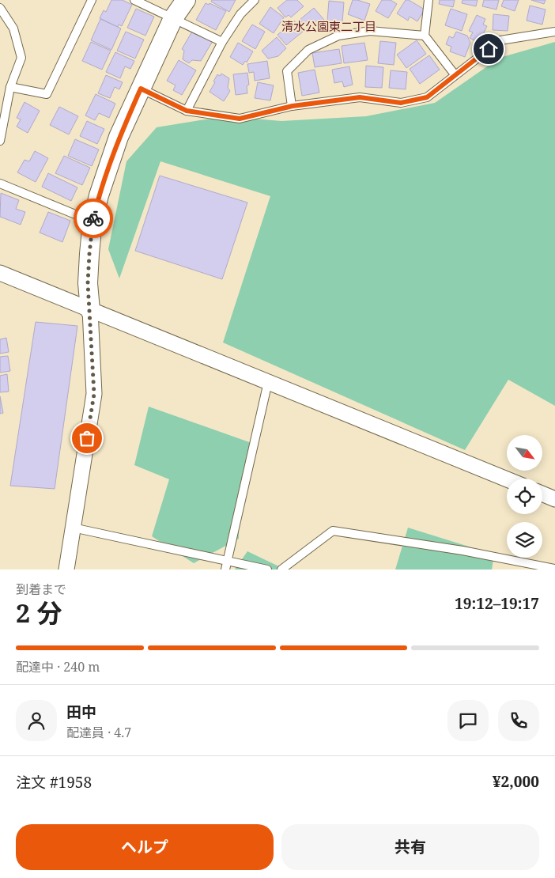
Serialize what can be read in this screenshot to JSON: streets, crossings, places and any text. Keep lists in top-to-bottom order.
{
  "districts": ["清水公園東二丁目"],
  "north": "bottom right",
  "page": {
    "heading": ["2 分", "到着まで", "19:12–19:17"],
    "panel": [
      "田中",
      "配達員 · 4.7",
      "注文 #1958",
      "¥2,000"
    ],
    "bar": "配達中 · 240 m",
    "buttons": ["ヘルプ", "共有"]
  }
}
